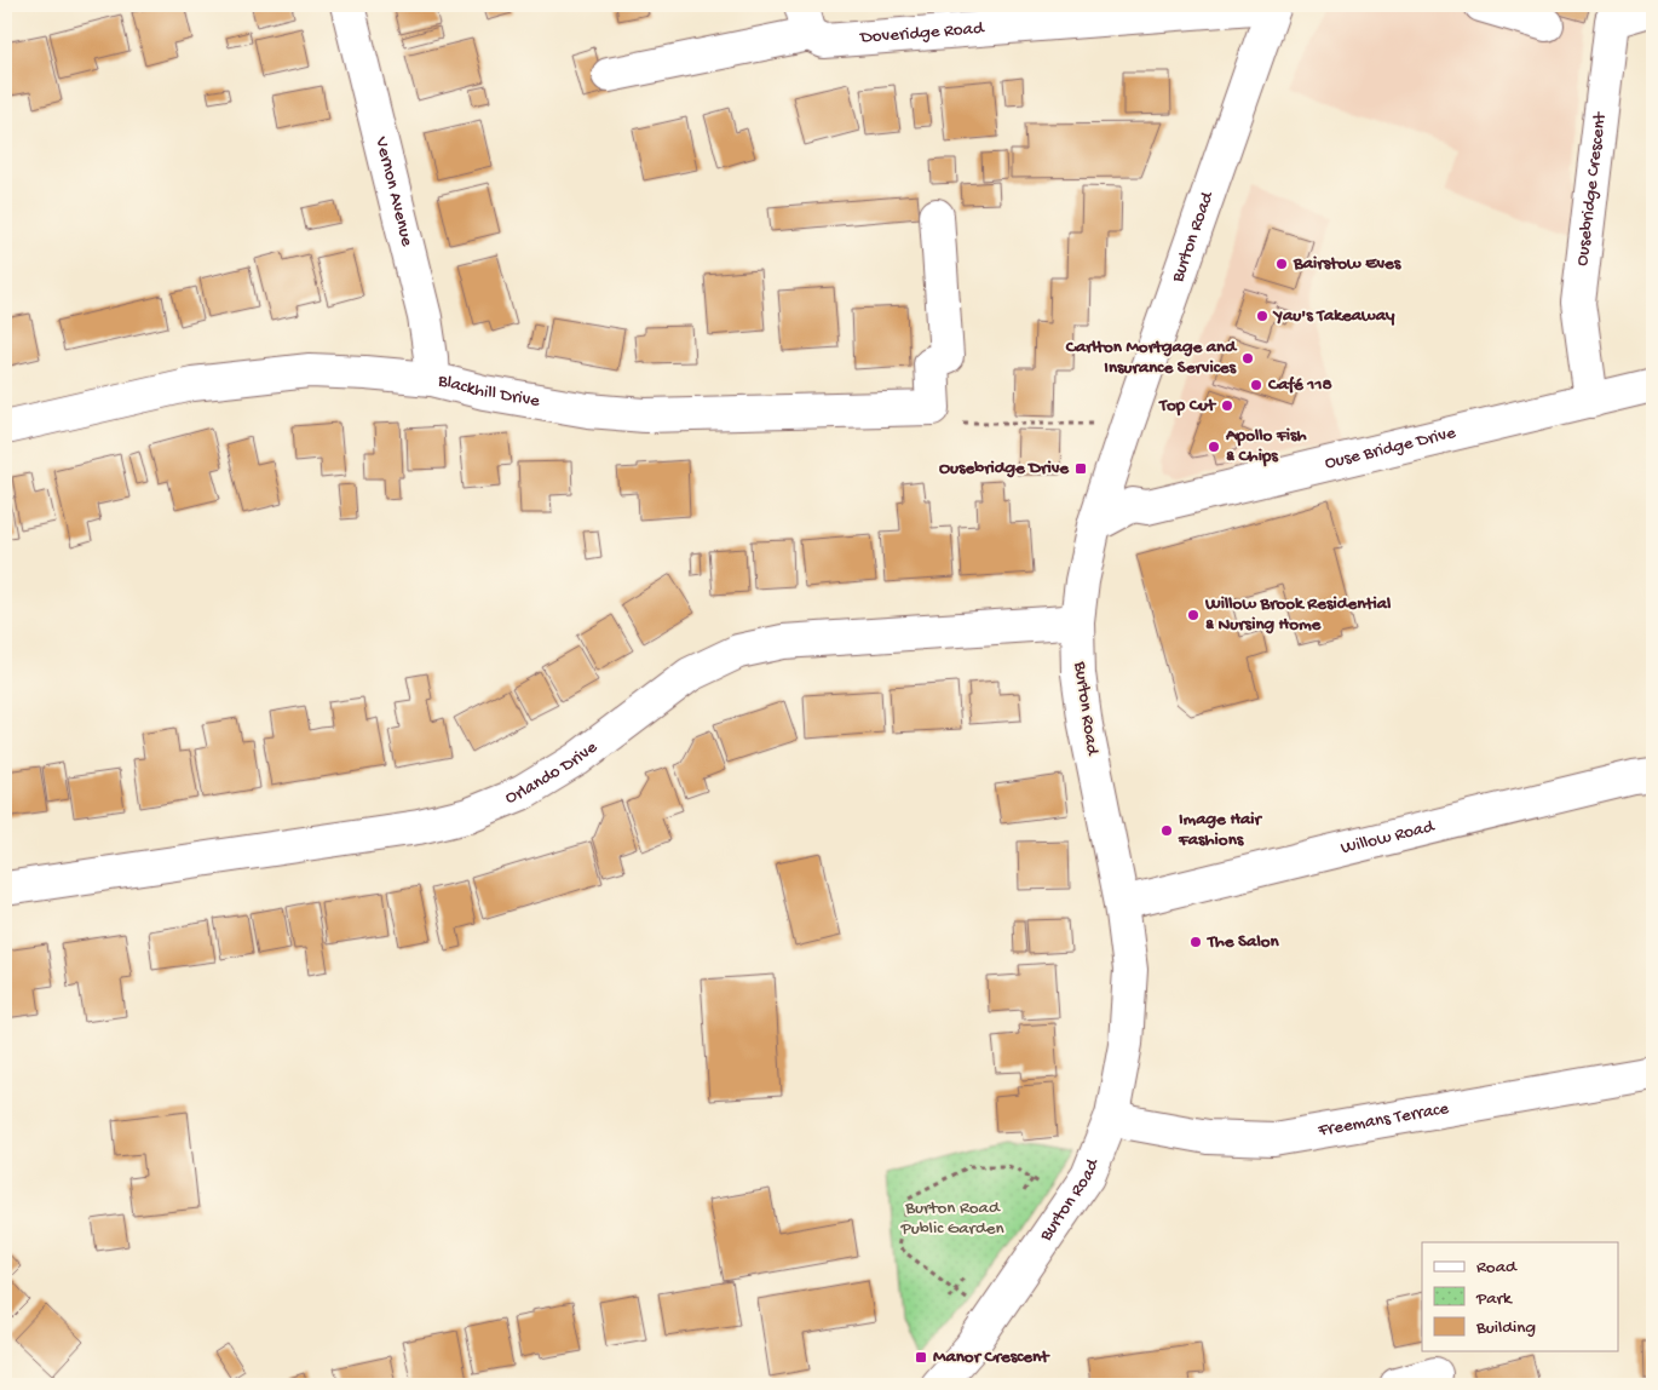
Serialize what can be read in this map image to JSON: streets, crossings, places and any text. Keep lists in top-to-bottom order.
{
  "streets": {
    "street": [
      "Doveridge Road",
      "Ousebridge Crescent",
      "Vernon Avenue",
      "Burton Road",
      "Blackhill Drive",
      "Ouse Bridge Drive",
      "Orlando Drive",
      "Willow Road",
      "Freemans Terrace"
    ]
  },
  "crossings": [
    ["Doveridge Road", "Burton Road"],
    ["Ousebridge Crescent", "Ouse Bridge Drive"],
    ["Vernon Avenue", "Blackhill Drive"],
    ["Burton Road", "Ouse Bridge Drive"],
    ["Burton Road", "Orlando Drive"],
    ["Burton Road", "Willow Road"],
    ["Burton Road", "Freemans Terrace"]
  ],
  "parks": ["Burton Road Public Garden"],
  "places": {
    "other": [
      "Bairstow Eves",
      "Yau's Takeaway",
      "Carlton Mortgage and Insurance Services",
      "Café 118",
      "Top Cut",
      "Apollo Fish & Chips",
      "Willow Brook Residential & Nursing Home",
      "Image Hair Fashions",
      "The Salon"
    ],
    "transit": ["Ousebridge Drive", "Manor Crescent"]
  },
  "legend": ["Road", "Park", "Building"]
}
